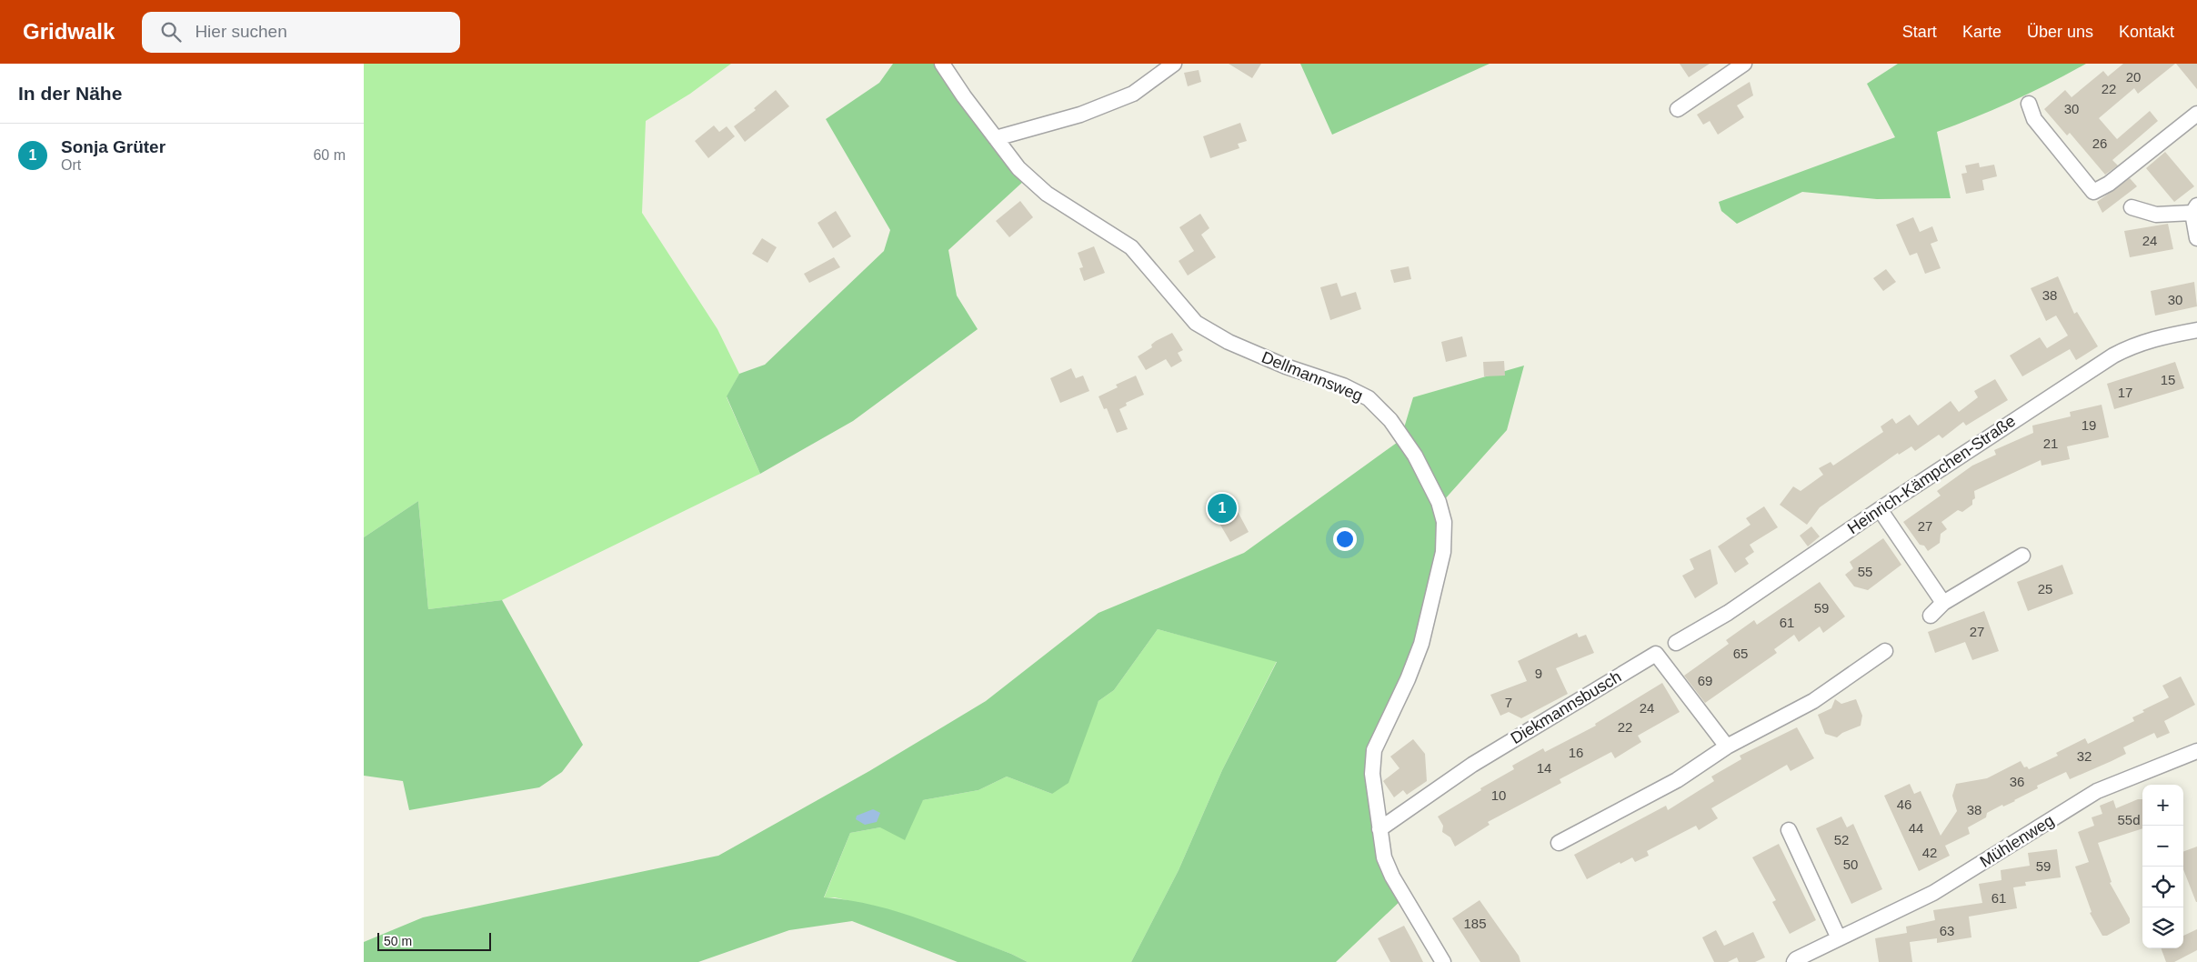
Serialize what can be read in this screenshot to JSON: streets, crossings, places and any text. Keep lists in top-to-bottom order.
{
  "streets": {
    "street": [
      "Dellmannsweg",
      "Heinrich-Kämpchen-Straße",
      "Diekmannsbusch",
      "Mühlenweg"
    ]
  },
  "crossings": [
    ["Dellmannsweg", "Diekmannsbusch"]
  ],
  "house_numbers": [
    "20",
    "22",
    "30",
    "26",
    "24",
    "38",
    "30",
    "15",
    "17",
    "19",
    "21",
    "27",
    "55",
    "25",
    "59",
    "61",
    "27",
    "65",
    "9",
    "69",
    "7",
    "24",
    "22",
    "16",
    "32",
    "14",
    "36",
    "10",
    "46",
    "38",
    "55d",
    "44",
    "52",
    "42",
    "50",
    "59",
    "61",
    "185",
    "63"
  ],
  "scale_bar": "50 m",
  "page": {
    "header": "Gridwalk",
    "search": "Hier suchen",
    "nav": [
      "Start",
      "Karte",
      "Über uns",
      "Kontakt"
    ],
    "heading": "In der Nähe",
    "list": [
      {
        "mark": "1",
        "name": "Sonja Grüter",
        "note": "Ort",
        "value": "60 m"
      }
    ],
    "pins": "1",
    "map_buttons": ["+", "−"],
    "scale": "50 m"
  }
}
